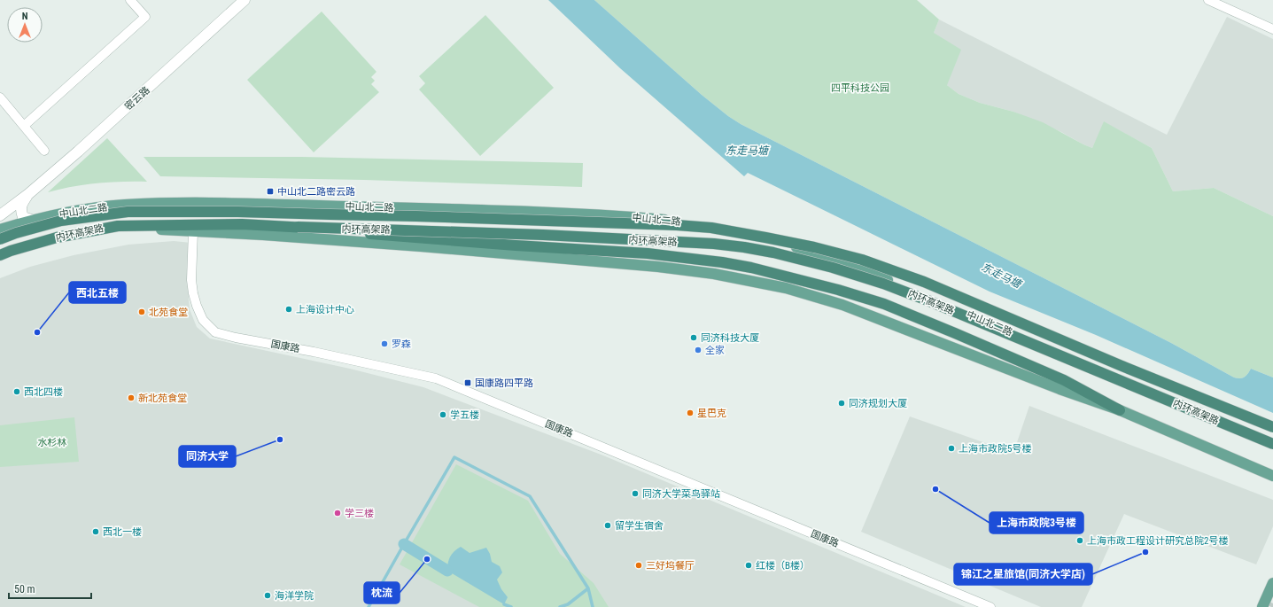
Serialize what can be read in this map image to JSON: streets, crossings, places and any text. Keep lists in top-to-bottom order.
{
  "streets": {
    "highway": ["内环高架路"],
    "main road": ["中山北二路"],
    "street": ["密云路", "国康路"]
  },
  "crossings": [
    ["密云路", "中山北二路"],
    ["中山北二路", "内环高架路"]
  ],
  "water": ["东走马塘"],
  "parks": ["四平科技公园", "水杉林"],
  "places": {
    "transit": ["中山北二路密云路", "国康路四平路"],
    "other": [
      "上海设计中心",
      "北苑食堂",
      "西北五楼",
      "同济科技大厦",
      "罗森",
      "全家",
      "西北四楼",
      "新北苑食堂",
      "同济规划大厦",
      "星巴克",
      "学五楼",
      "同济大学",
      "上海市政院5号楼",
      "上海市政院3号楼",
      "同济大学菜鸟驿站",
      "学三楼",
      "留学生宿舍",
      "西北一楼",
      "上海市政工程设计研究总院2号楼",
      "锦江之星旅馆(同济大学店)",
      "枕流",
      "三好坞餐厅",
      "红楼（B楼）",
      "海洋学院"
    ]
  },
  "scale_bar": "50 m",
  "north": "top"
}
